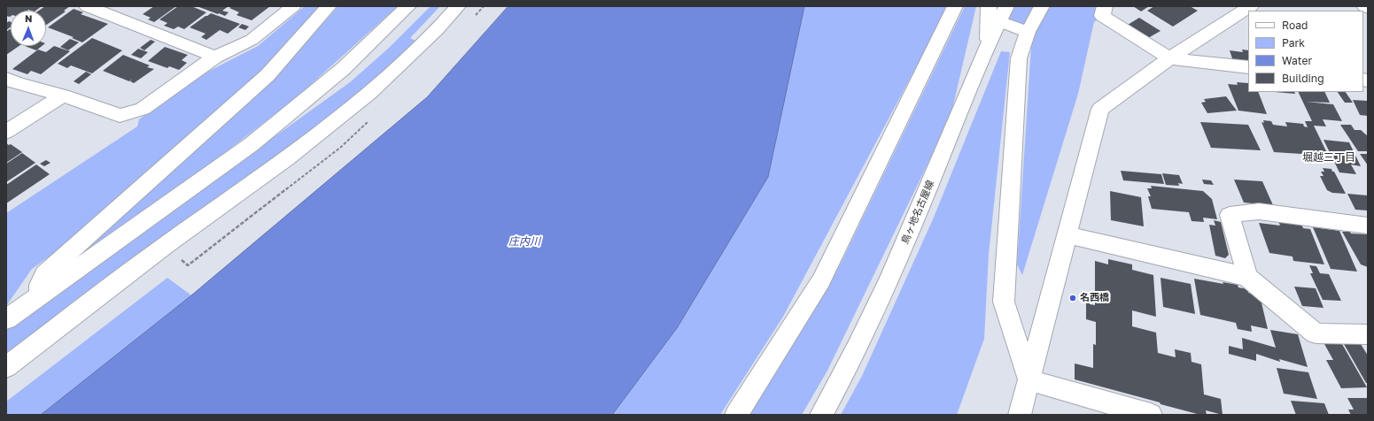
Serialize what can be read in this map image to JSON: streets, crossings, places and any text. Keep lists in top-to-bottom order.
{
  "streets": {
    "street": ["鳥ヶ地名古屋線"]
  },
  "districts": ["堀越三丁目"],
  "water": ["庄内川"],
  "places": ["名西橋"],
  "legend": [
    "Road",
    "Park",
    "Water",
    "Building"
  ],
  "north": "top"
}
